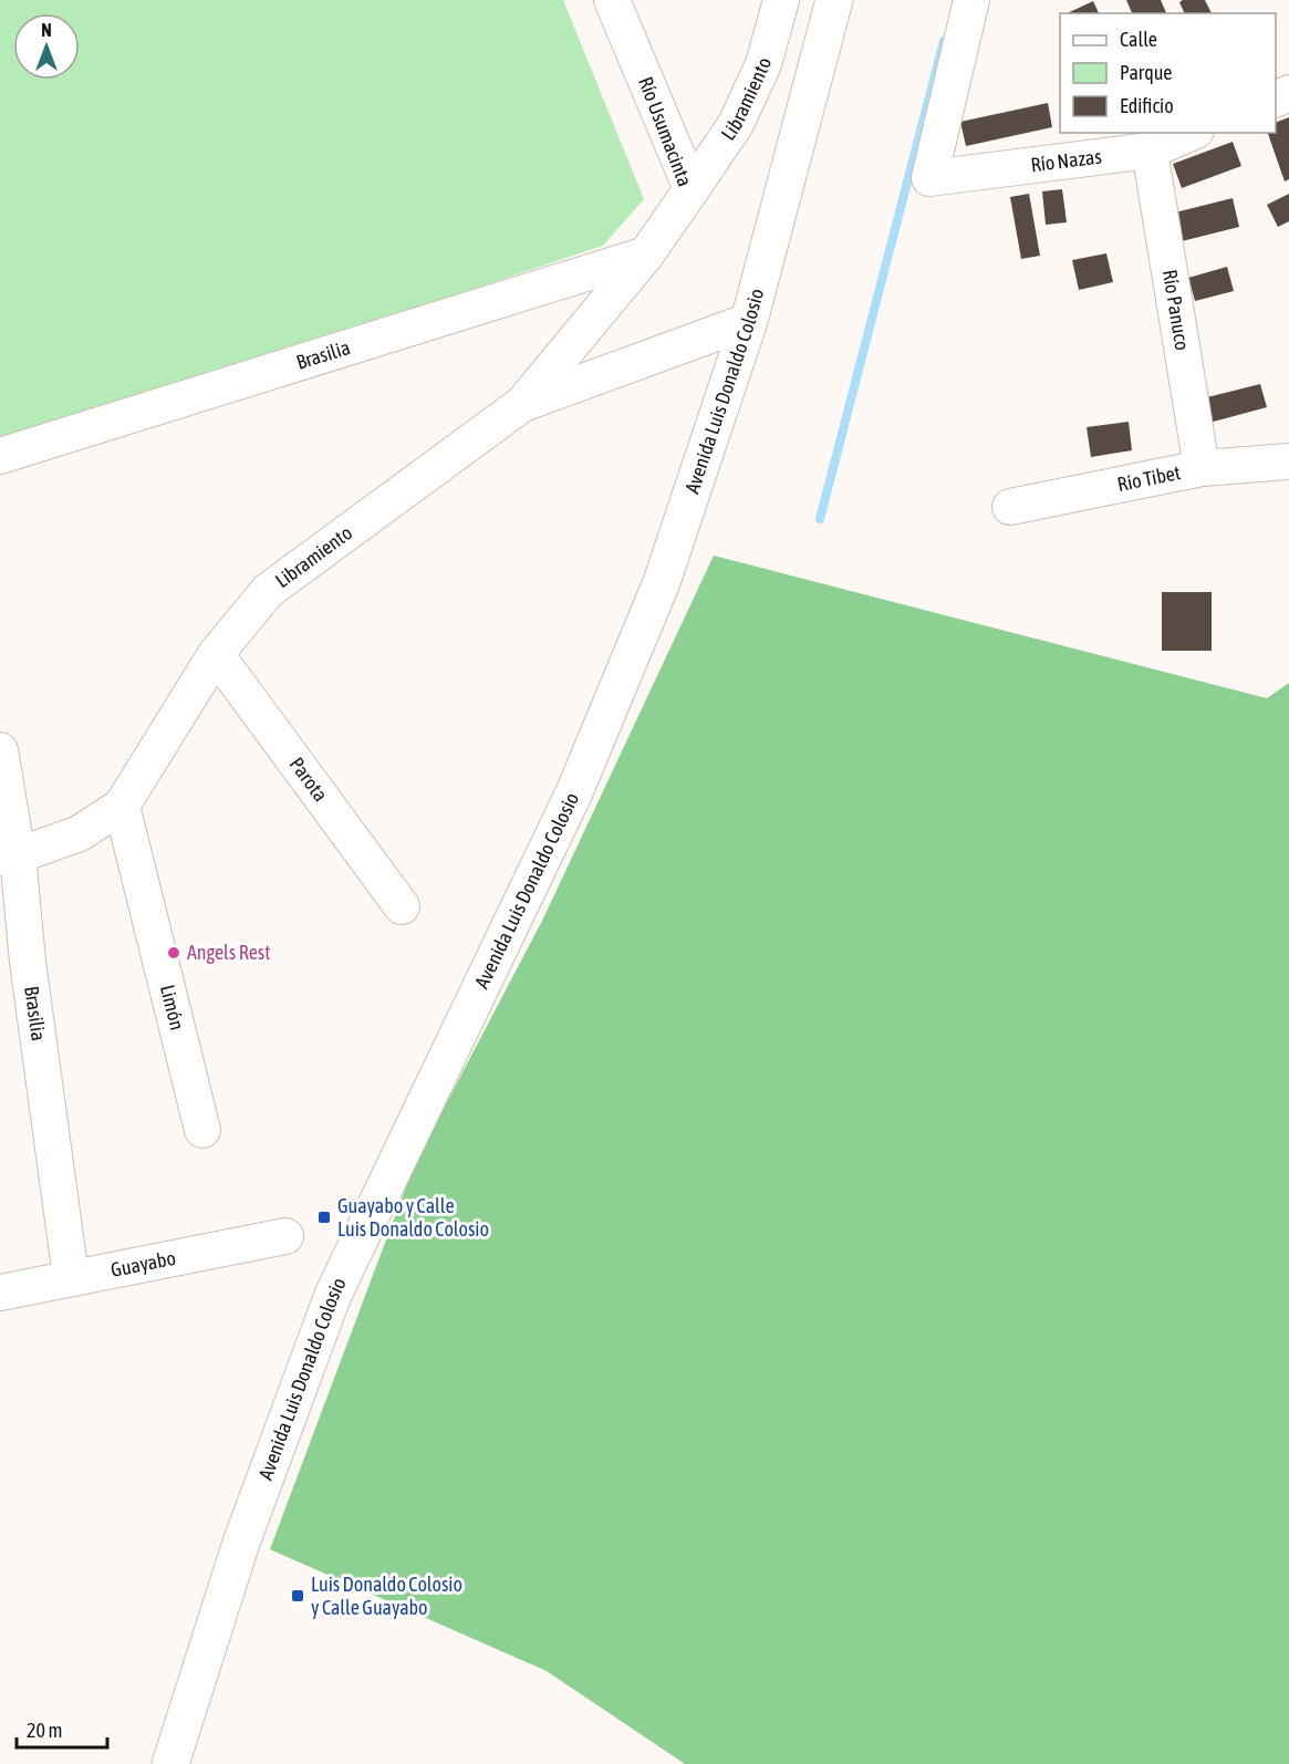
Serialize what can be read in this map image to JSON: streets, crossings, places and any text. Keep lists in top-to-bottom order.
{
  "streets": {
    "main road": ["Avenida Luis Donaldo Colosio"],
    "street": [
      "Libramiento",
      "Río Usumacinta",
      "Río Nazas",
      "Río Panuco",
      "Brasilia",
      "Río Tibet",
      "Parota",
      "Limón",
      "Guayabo"
    ]
  },
  "crossings": [
    ["Libramiento", "Río Usumacinta"],
    ["Libramiento", "Brasilia"],
    ["Libramiento", "Parota"],
    ["Libramiento", "Limón"],
    ["Río Usumacinta", "Brasilia"],
    ["Río Nazas", "Río Panuco"],
    ["Río Panuco", "Río Tibet"],
    ["Brasilia", "Guayabo"]
  ],
  "places": {
    "other": ["Angels Rest"],
    "transit": ["Guayabo y Calle Luis Donaldo Colosio", "Luis Donaldo Colosio y Calle Guayabo"]
  },
  "legend": ["Calle", "Parque", "Edificio"],
  "scale_bar": "20 m",
  "north": "top"
}
